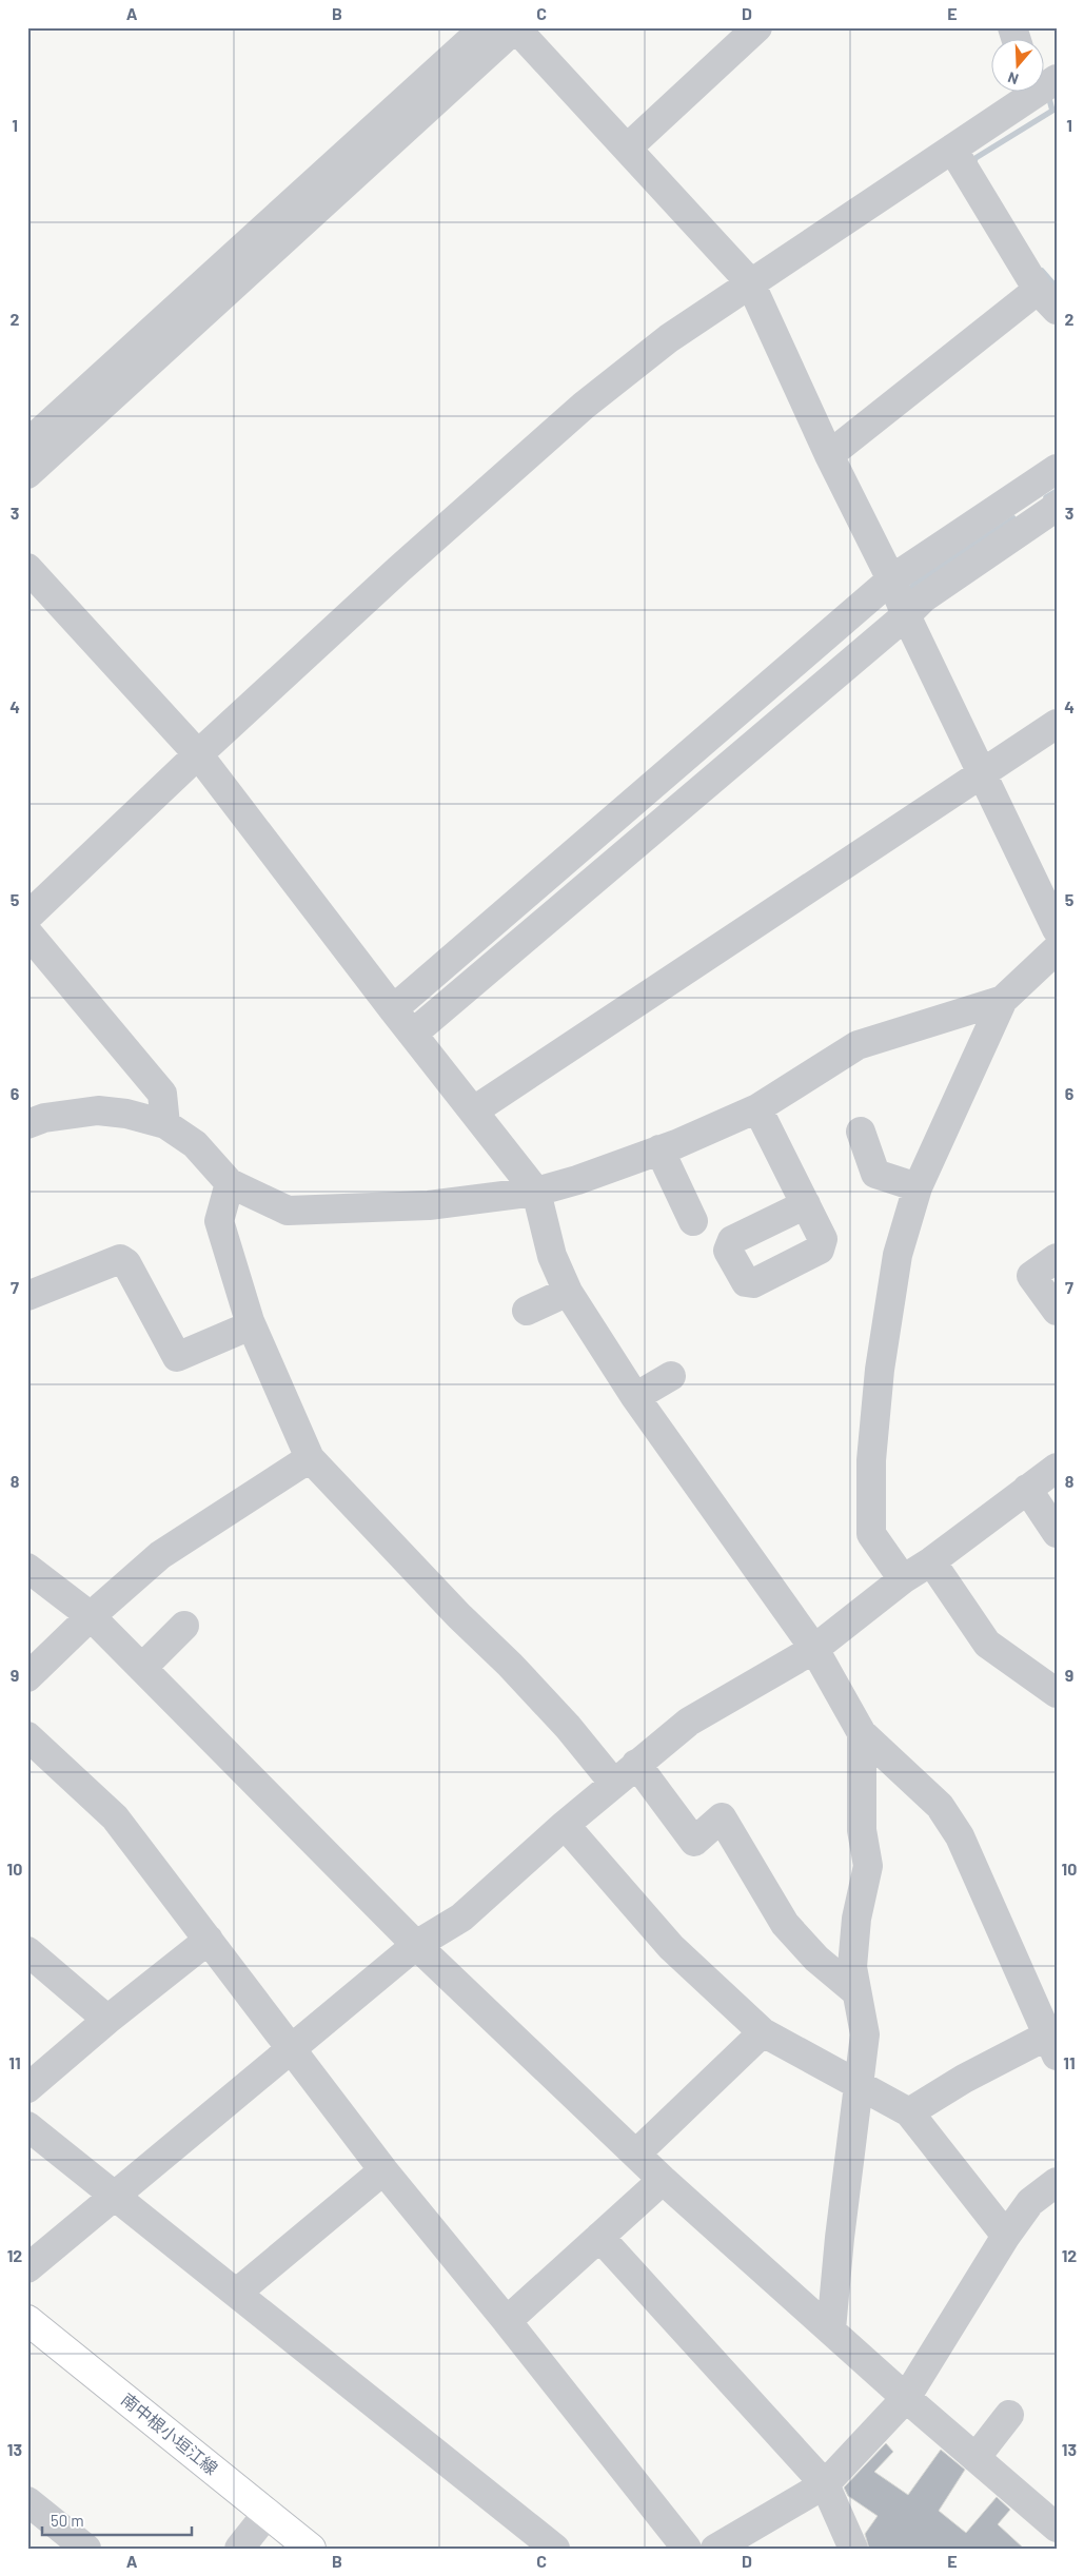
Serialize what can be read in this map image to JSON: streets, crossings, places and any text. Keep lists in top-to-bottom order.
{
  "streets": {
    "main road": ["南中根小垣江線"]
  },
  "scale_bar": "50 m",
  "north": "bottom",
  "grid": {
    "columns": [
      "A",
      "B",
      "C",
      "D",
      "E"
    ],
    "rows": [
      "1",
      "2",
      "3",
      "4",
      "5",
      "6",
      "7",
      "8",
      "9",
      "10",
      "11",
      "12",
      "13"
    ]
  }
}
